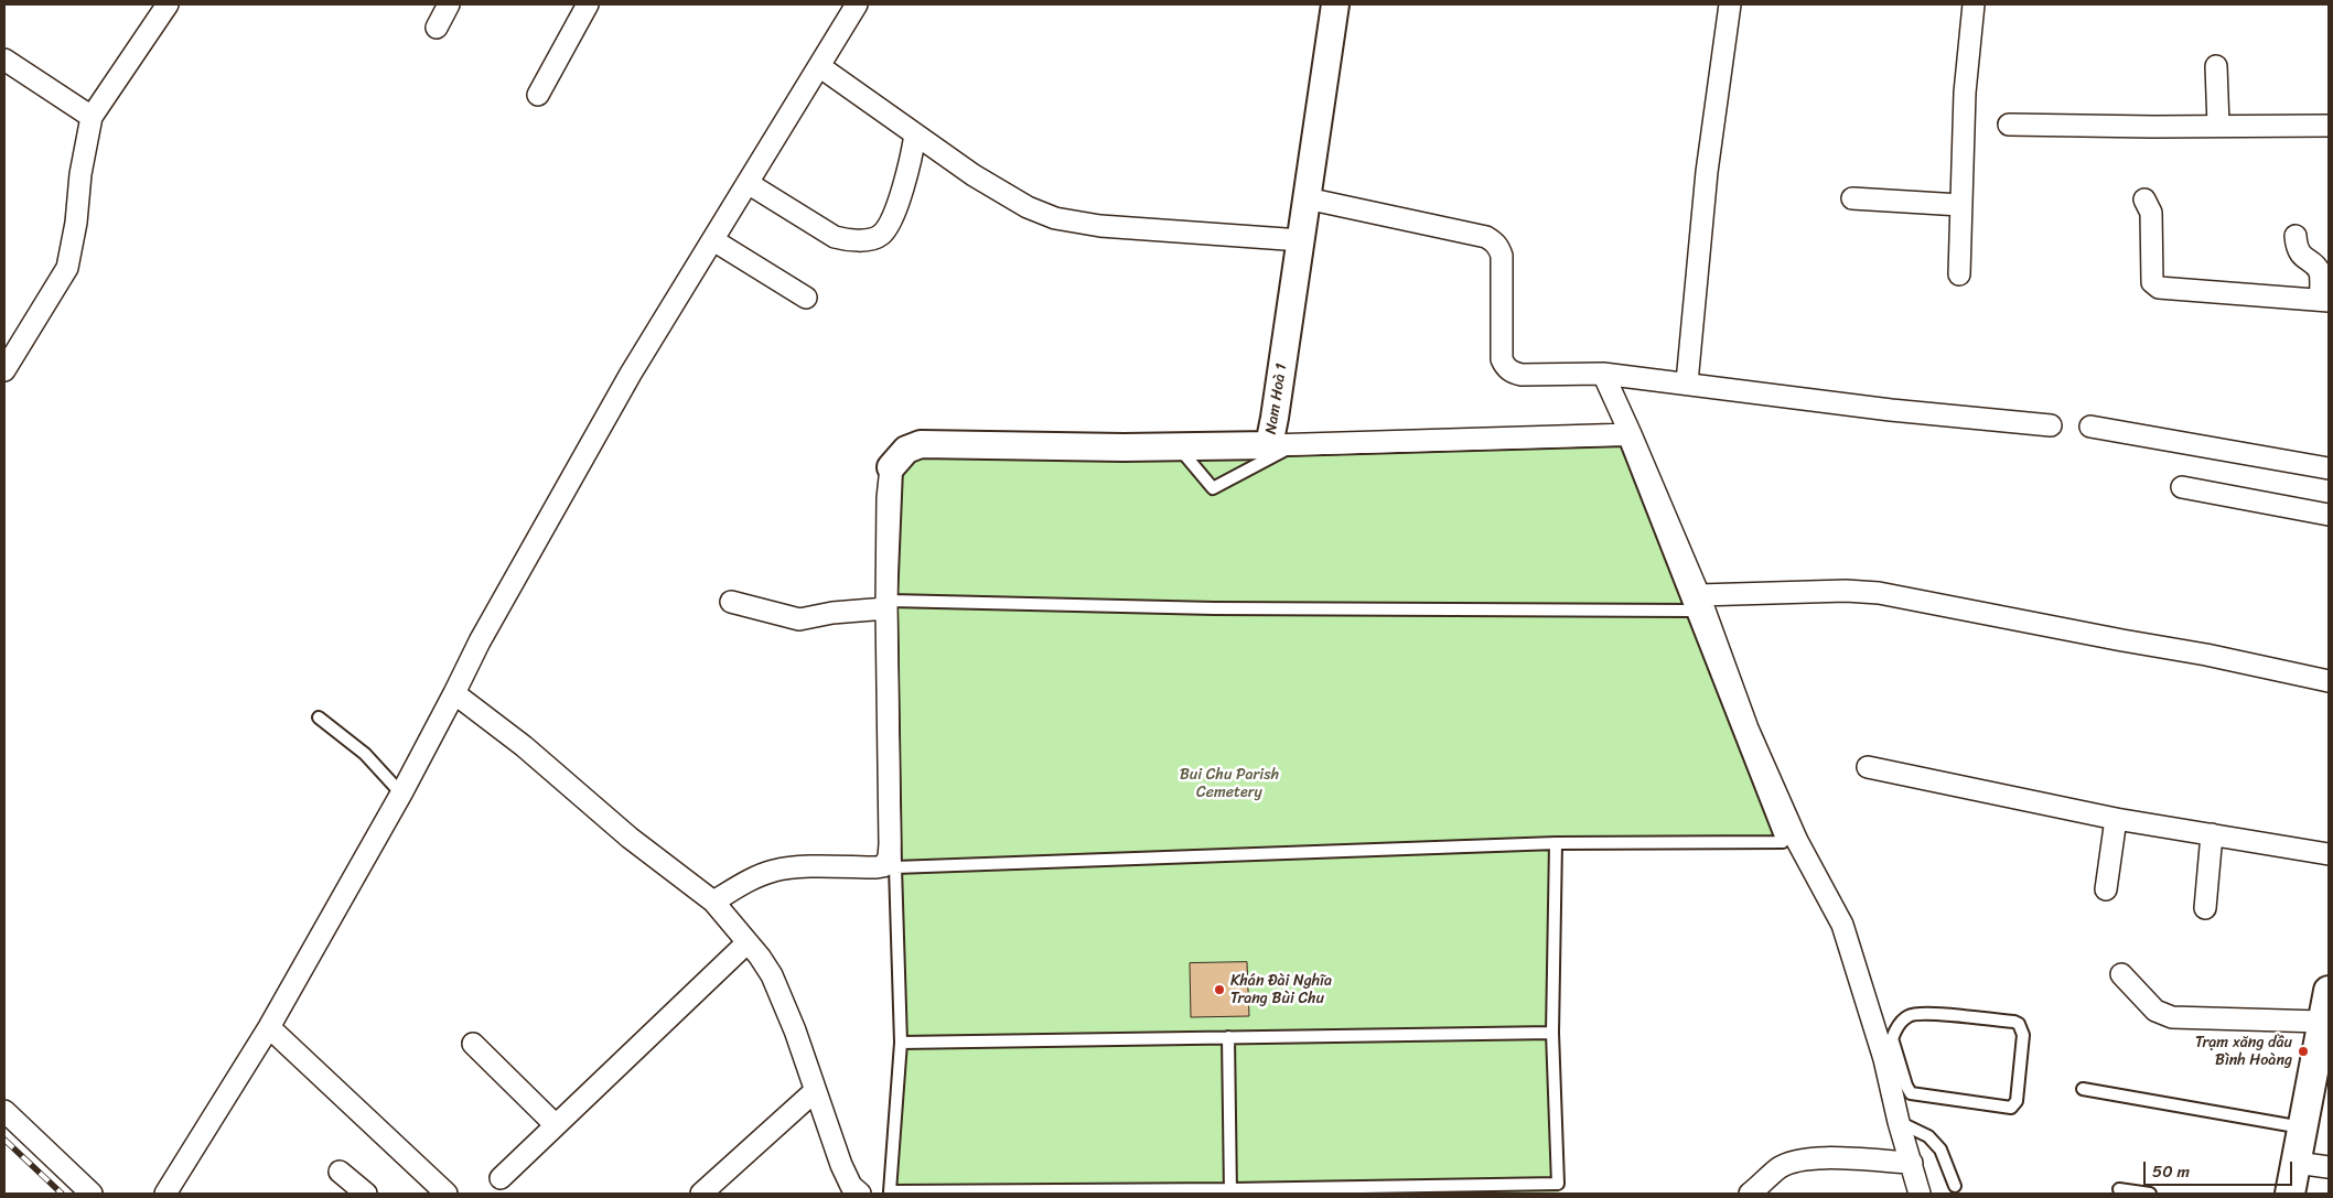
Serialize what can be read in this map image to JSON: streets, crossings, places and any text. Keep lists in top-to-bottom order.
{
  "streets": {
    "street": ["Nam Hoà 1"]
  },
  "parks": ["Bui Chu Parish Cemetery"],
  "places": ["Khán Đài Nghĩa Trang Bùi Chu", "Trạm xăng dầu Bình Hoàng"],
  "scale_bar": "50 m"
}
